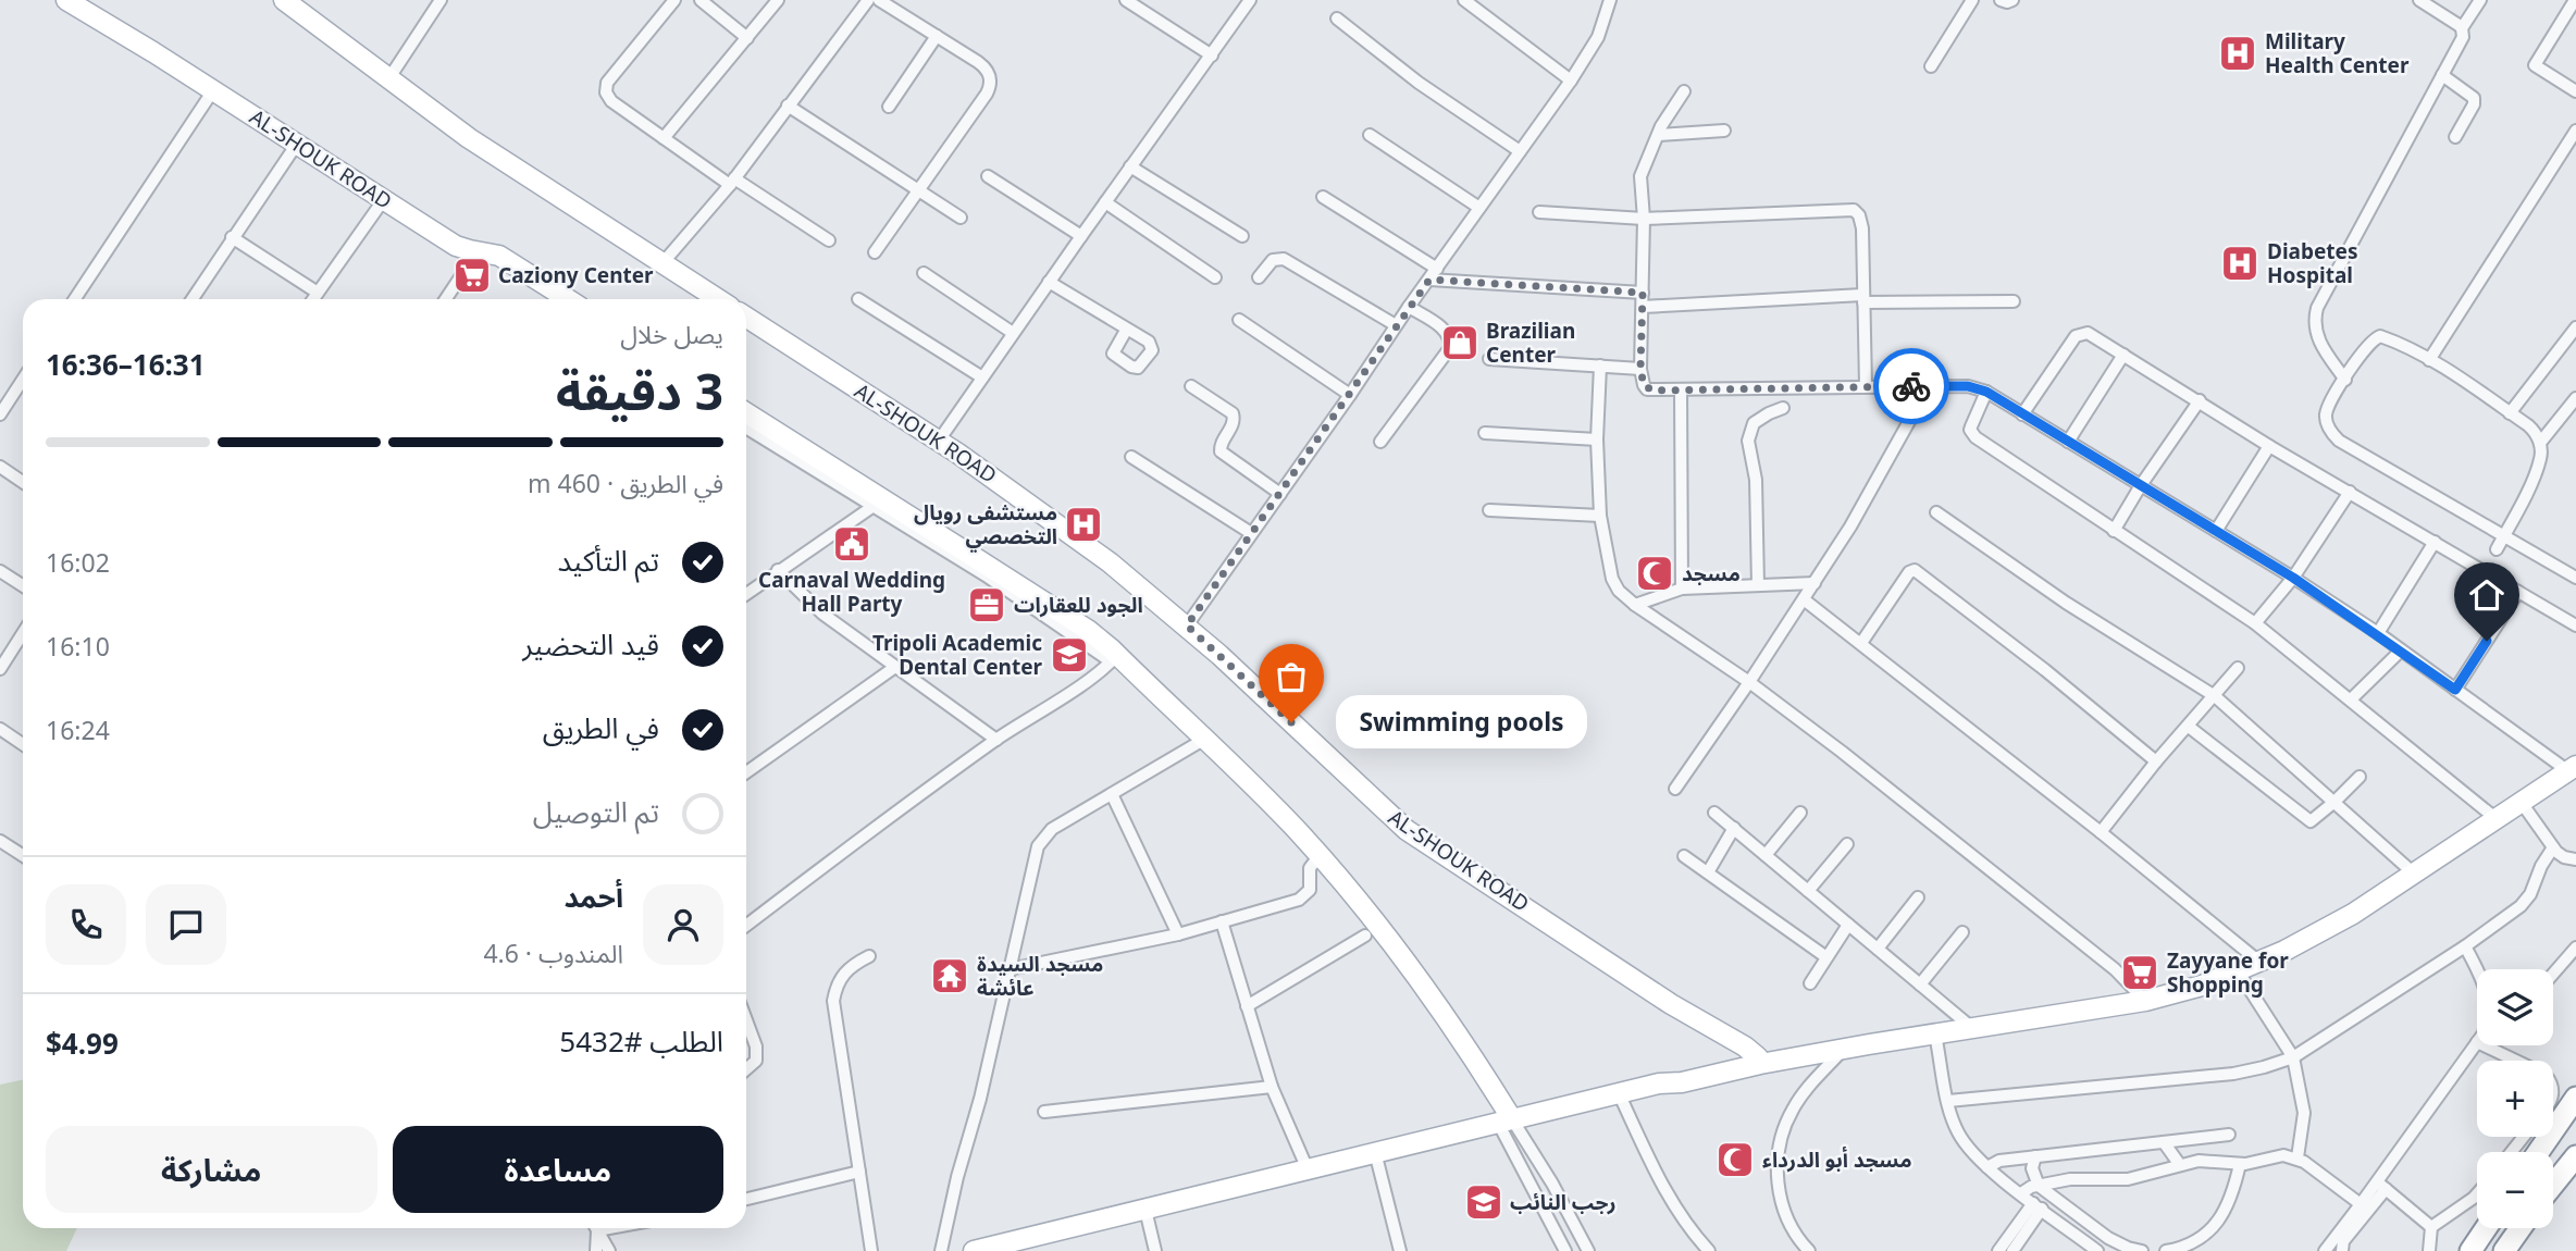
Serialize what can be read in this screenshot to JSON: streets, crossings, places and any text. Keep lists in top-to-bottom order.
{
  "streets": {
    "main road": ["AL-SHOUK ROAD"]
  },
  "places": {
    "hospital": ["Military Health Center", "Diabetes Hospital", "مستشفى رويال التخصصي"],
    "supermarket": ["Caziony Center", "Zayyane for Shopping"],
    "shop": ["Brazilian Center"],
    "public building": ["Carnaval Wedding Hall Party"],
    "mosque": ["مسجد", "مسجد أبو الدرداء"],
    "office": ["الجود للعقارات"],
    "school or university": ["Tripoli Academic Dental Center", "رجب النائب"],
    "other": ["Swimming pools"],
    "temple": ["مسجد السيدة عائشة"]
  },
  "page": {
    "heading": ["3 دقيقة", "يصل خلال", "16:31–16:36"],
    "panel": [
      "أحمد",
      "المندوب · 4.6",
      "الطلب #5432",
      "$4.99"
    ],
    "bar": "في الطريق · 460 m",
    "list": [
      ["تم التأكيد", "16:02"],
      ["قيد التحضير", "16:10"],
      ["في الطريق", "16:24"],
      "تم التوصيل"
    ],
    "bubble": "Swimming pools",
    "map_buttons": ["+", "−"],
    "buttons": ["مساعدة", "مشاركة"]
  }
}
